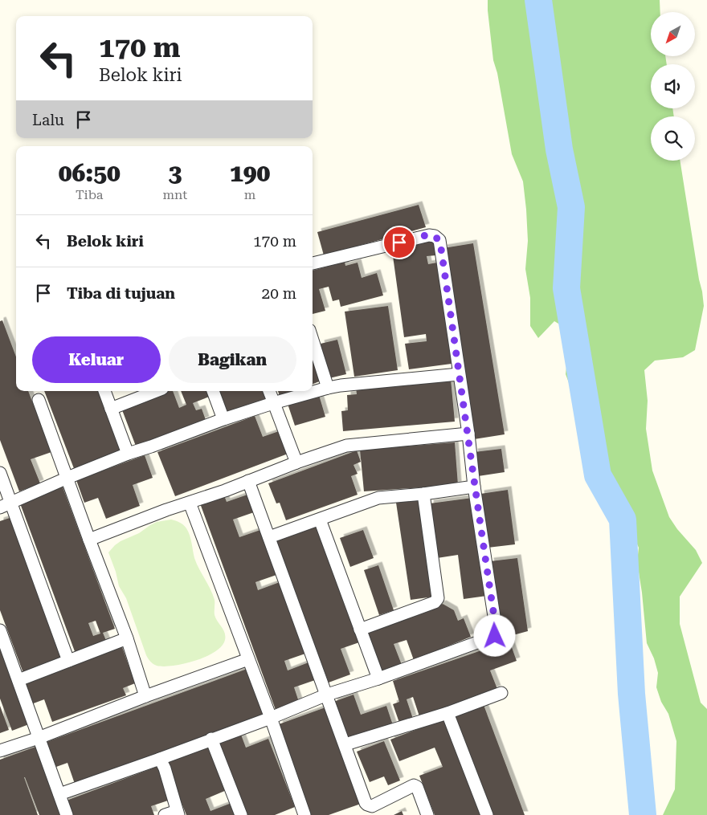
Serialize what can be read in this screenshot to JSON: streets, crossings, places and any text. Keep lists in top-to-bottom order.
{
  "north": "bottom left",
  "page": {
    "turn": ["170 m", "Belok kiri"],
    "then": "Lalu",
    "eta": [
      "06:50",
      "Tiba",
      "3",
      "mnt",
      "190",
      "m"
    ],
    "list": [
      {
        "name": "Belok kiri",
        "value": "170 m"
      },
      {
        "name": "Tiba di tujuan",
        "value": "20 m"
      }
    ],
    "buttons": ["Keluar", "Bagikan"]
  }
}
